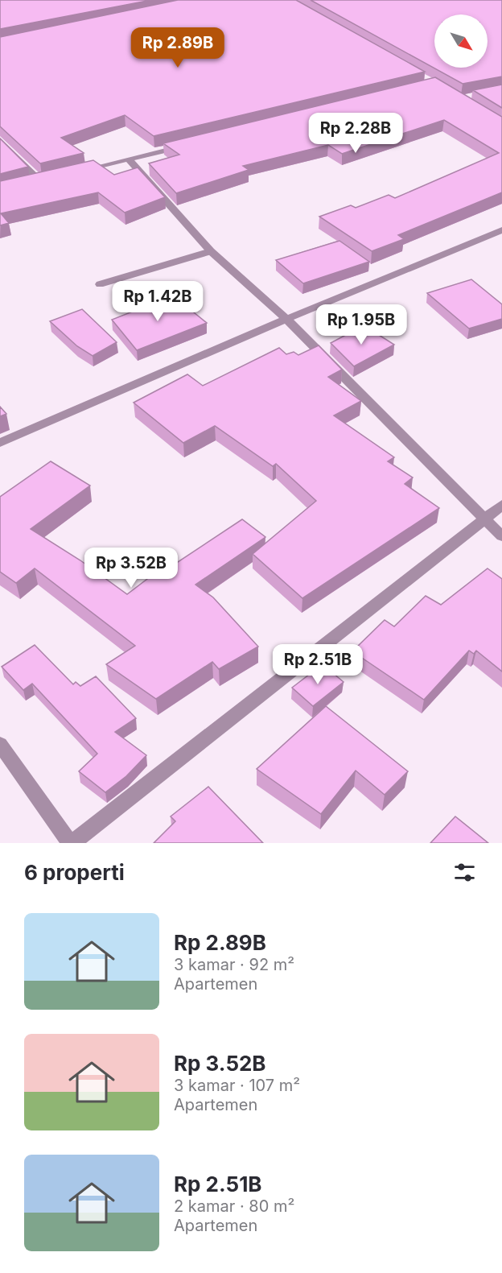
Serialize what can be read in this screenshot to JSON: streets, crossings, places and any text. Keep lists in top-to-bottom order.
{
  "north": "bottom right",
  "page": {
    "price": [
      "Rp 2.89B",
      "Rp 2.28B",
      "Rp 1.42B",
      "Rp 1.95B",
      "Rp 3.52B",
      "Rp 2.51B"
    ],
    "heading": "6 properti",
    "list": [
      {
        "name": "Rp 2.89B",
        "note": "3 kamar · 92 m² · Apartemen"
      },
      {
        "name": "Rp 3.52B",
        "note": "3 kamar · 107 m² · Apartemen"
      },
      {
        "name": "Rp 2.51B",
        "note": "2 kamar · 80 m² · Apartemen"
      }
    ]
  }
}
